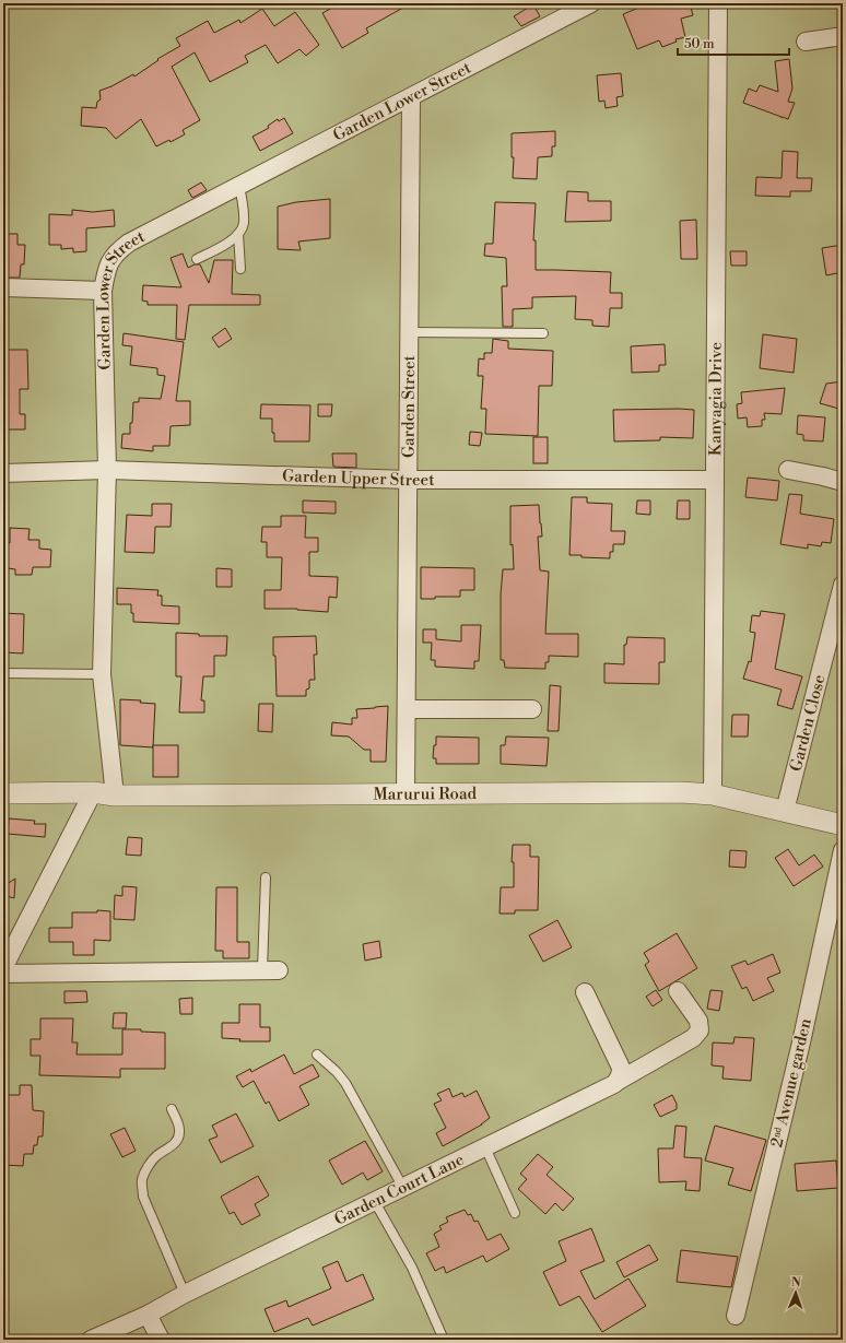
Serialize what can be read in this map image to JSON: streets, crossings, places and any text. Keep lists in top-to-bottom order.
{
  "streets": {
    "street": [
      "Garden Lower Street",
      "Kanyagia Drive",
      "Garden Street",
      "Garden Upper Street",
      "Garden Close",
      "Marurui Road",
      "2ⁿᵈ Avenue garden",
      "Garden Court Lane"
    ]
  },
  "crossings": [
    ["Garden Lower Street", "Garden Street"],
    ["Garden Lower Street", "Garden Upper Street"],
    ["Garden Lower Street", "Marurui Road"],
    ["Kanyagia Drive", "Garden Upper Street"],
    ["Kanyagia Drive", "Marurui Road"],
    ["Garden Street", "Garden Upper Street"],
    ["Garden Street", "Marurui Road"],
    ["Garden Close", "Marurui Road"]
  ],
  "scale_bar": "50 m",
  "north": "top"
}
